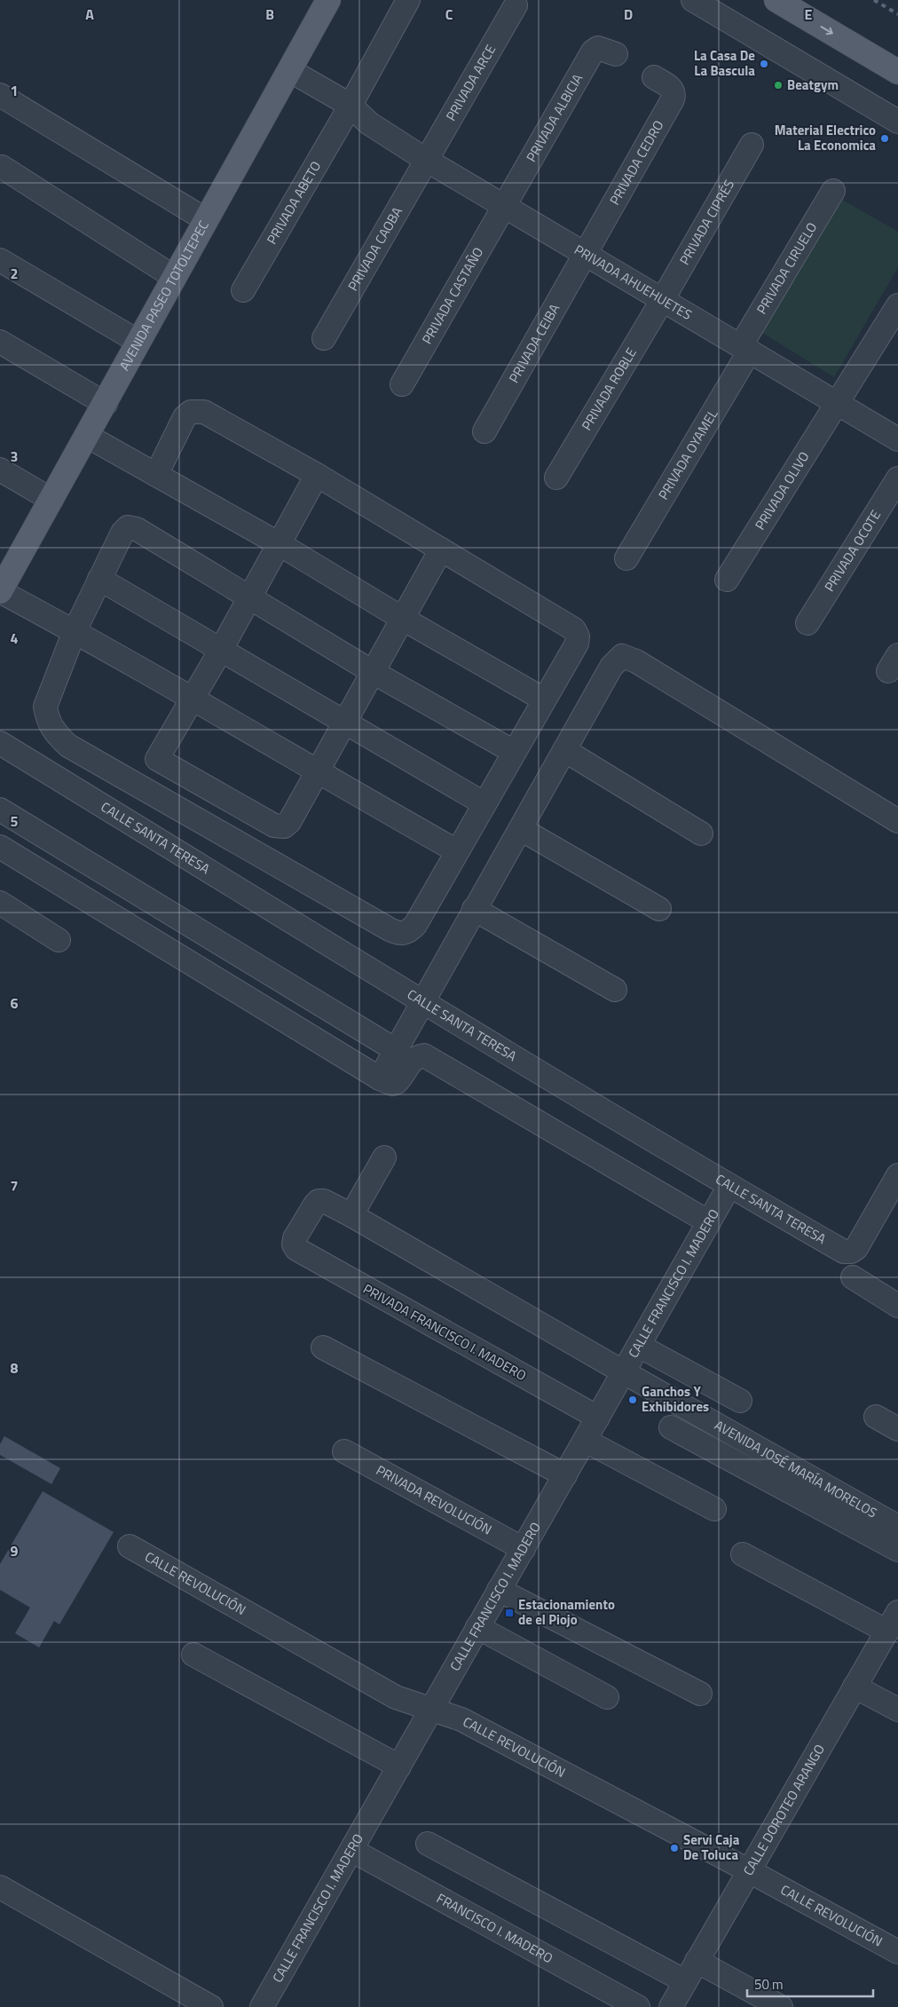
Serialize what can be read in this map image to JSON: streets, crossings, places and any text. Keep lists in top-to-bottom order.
{
  "streets": {
    "main road": ["AVENIDA PASEO TOTOLTEPEC"],
    "street": [
      "PRIVADA ARCE",
      "PRIVADA ALBICIA",
      "PRIVADA CEDRO",
      "PRIVADA ABETO",
      "PRIVADA CIPRÉS",
      "PRIVADA CAOBA",
      "PRIVADA CIRUELO",
      "PRIVADA AHUEHUETES",
      "PRIVADA CASTAÑO",
      "PRIVADA CEIBA",
      "PRIVADA ROBLE",
      "PRIVADA OYAMEL",
      "PRIVADA OLIVO",
      "PRIVADA OCOTE",
      "CALLE SANTA TERESA",
      "CALLE FRANCISCO I. MADERO",
      "PRIVADA FRANCISCO I. MADERO",
      "AVENIDA JOSÉ MARÍA MORELOS",
      "PRIVADA REVOLUCIÓN",
      "CALLE REVOLUCIÓN",
      "CALLE DOROTEO ARANGO",
      "FRANCISCO I. MADERO"
    ]
  },
  "crossings": [
    ["PRIVADA ARCE", "PRIVADA CAOBA"],
    ["PRIVADA ARCE", "PRIVADA AHUEHUETES"],
    ["PRIVADA ALBICIA", "PRIVADA AHUEHUETES"],
    ["PRIVADA ALBICIA", "PRIVADA CASTAÑO"],
    ["PRIVADA CEDRO", "PRIVADA AHUEHUETES"],
    ["PRIVADA CEDRO", "PRIVADA CEIBA"],
    ["PRIVADA ABETO", "PRIVADA AHUEHUETES"],
    ["PRIVADA CIPRÉS", "PRIVADA AHUEHUETES"],
    ["PRIVADA CIPRÉS", "PRIVADA ROBLE"],
    ["PRIVADA CAOBA", "PRIVADA AHUEHUETES"],
    ["PRIVADA CIRUELO", "PRIVADA AHUEHUETES"],
    ["PRIVADA CIRUELO", "PRIVADA OYAMEL"],
    ["PRIVADA AHUEHUETES", "AVENIDA PASEO TOTOLTEPEC"],
    ["PRIVADA AHUEHUETES", "PRIVADA CASTAÑO"],
    ["PRIVADA AHUEHUETES", "PRIVADA CEIBA"],
    ["PRIVADA AHUEHUETES", "PRIVADA ROBLE"],
    ["PRIVADA AHUEHUETES", "PRIVADA OYAMEL"],
    ["PRIVADA AHUEHUETES", "PRIVADA OLIVO"],
    ["CALLE SANTA TERESA", "CALLE FRANCISCO I. MADERO"],
    ["CALLE FRANCISCO I. MADERO", "PRIVADA FRANCISCO I. MADERO"],
    ["CALLE FRANCISCO I. MADERO", "AVENIDA JOSÉ MARÍA MORELOS"],
    ["CALLE FRANCISCO I. MADERO", "PRIVADA REVOLUCIÓN"],
    ["CALLE FRANCISCO I. MADERO", "CALLE REVOLUCIÓN"],
    ["CALLE FRANCISCO I. MADERO", "FRANCISCO I. MADERO"],
    ["PRIVADA FRANCISCO I. MADERO", "AVENIDA JOSÉ MARÍA MORELOS"],
    ["CALLE REVOLUCIÓN", "CALLE DOROTEO ARANGO"]
  ],
  "places": {
    "other": [
      "La Casa De La Bascula",
      "Beatgym",
      "Material Electrico La Economica",
      "Ganchos Y Exhibidores",
      "Servi Caja De Toluca"
    ],
    "transit": ["Estacionamiento de el Piojo"]
  },
  "scale_bar": "50 m",
  "grid": {
    "columns": [
      "A",
      "B",
      "C",
      "D",
      "E"
    ],
    "rows": [
      "1",
      "2",
      "3",
      "4",
      "5",
      "6",
      "7",
      "8",
      "9"
    ]
  }
}
